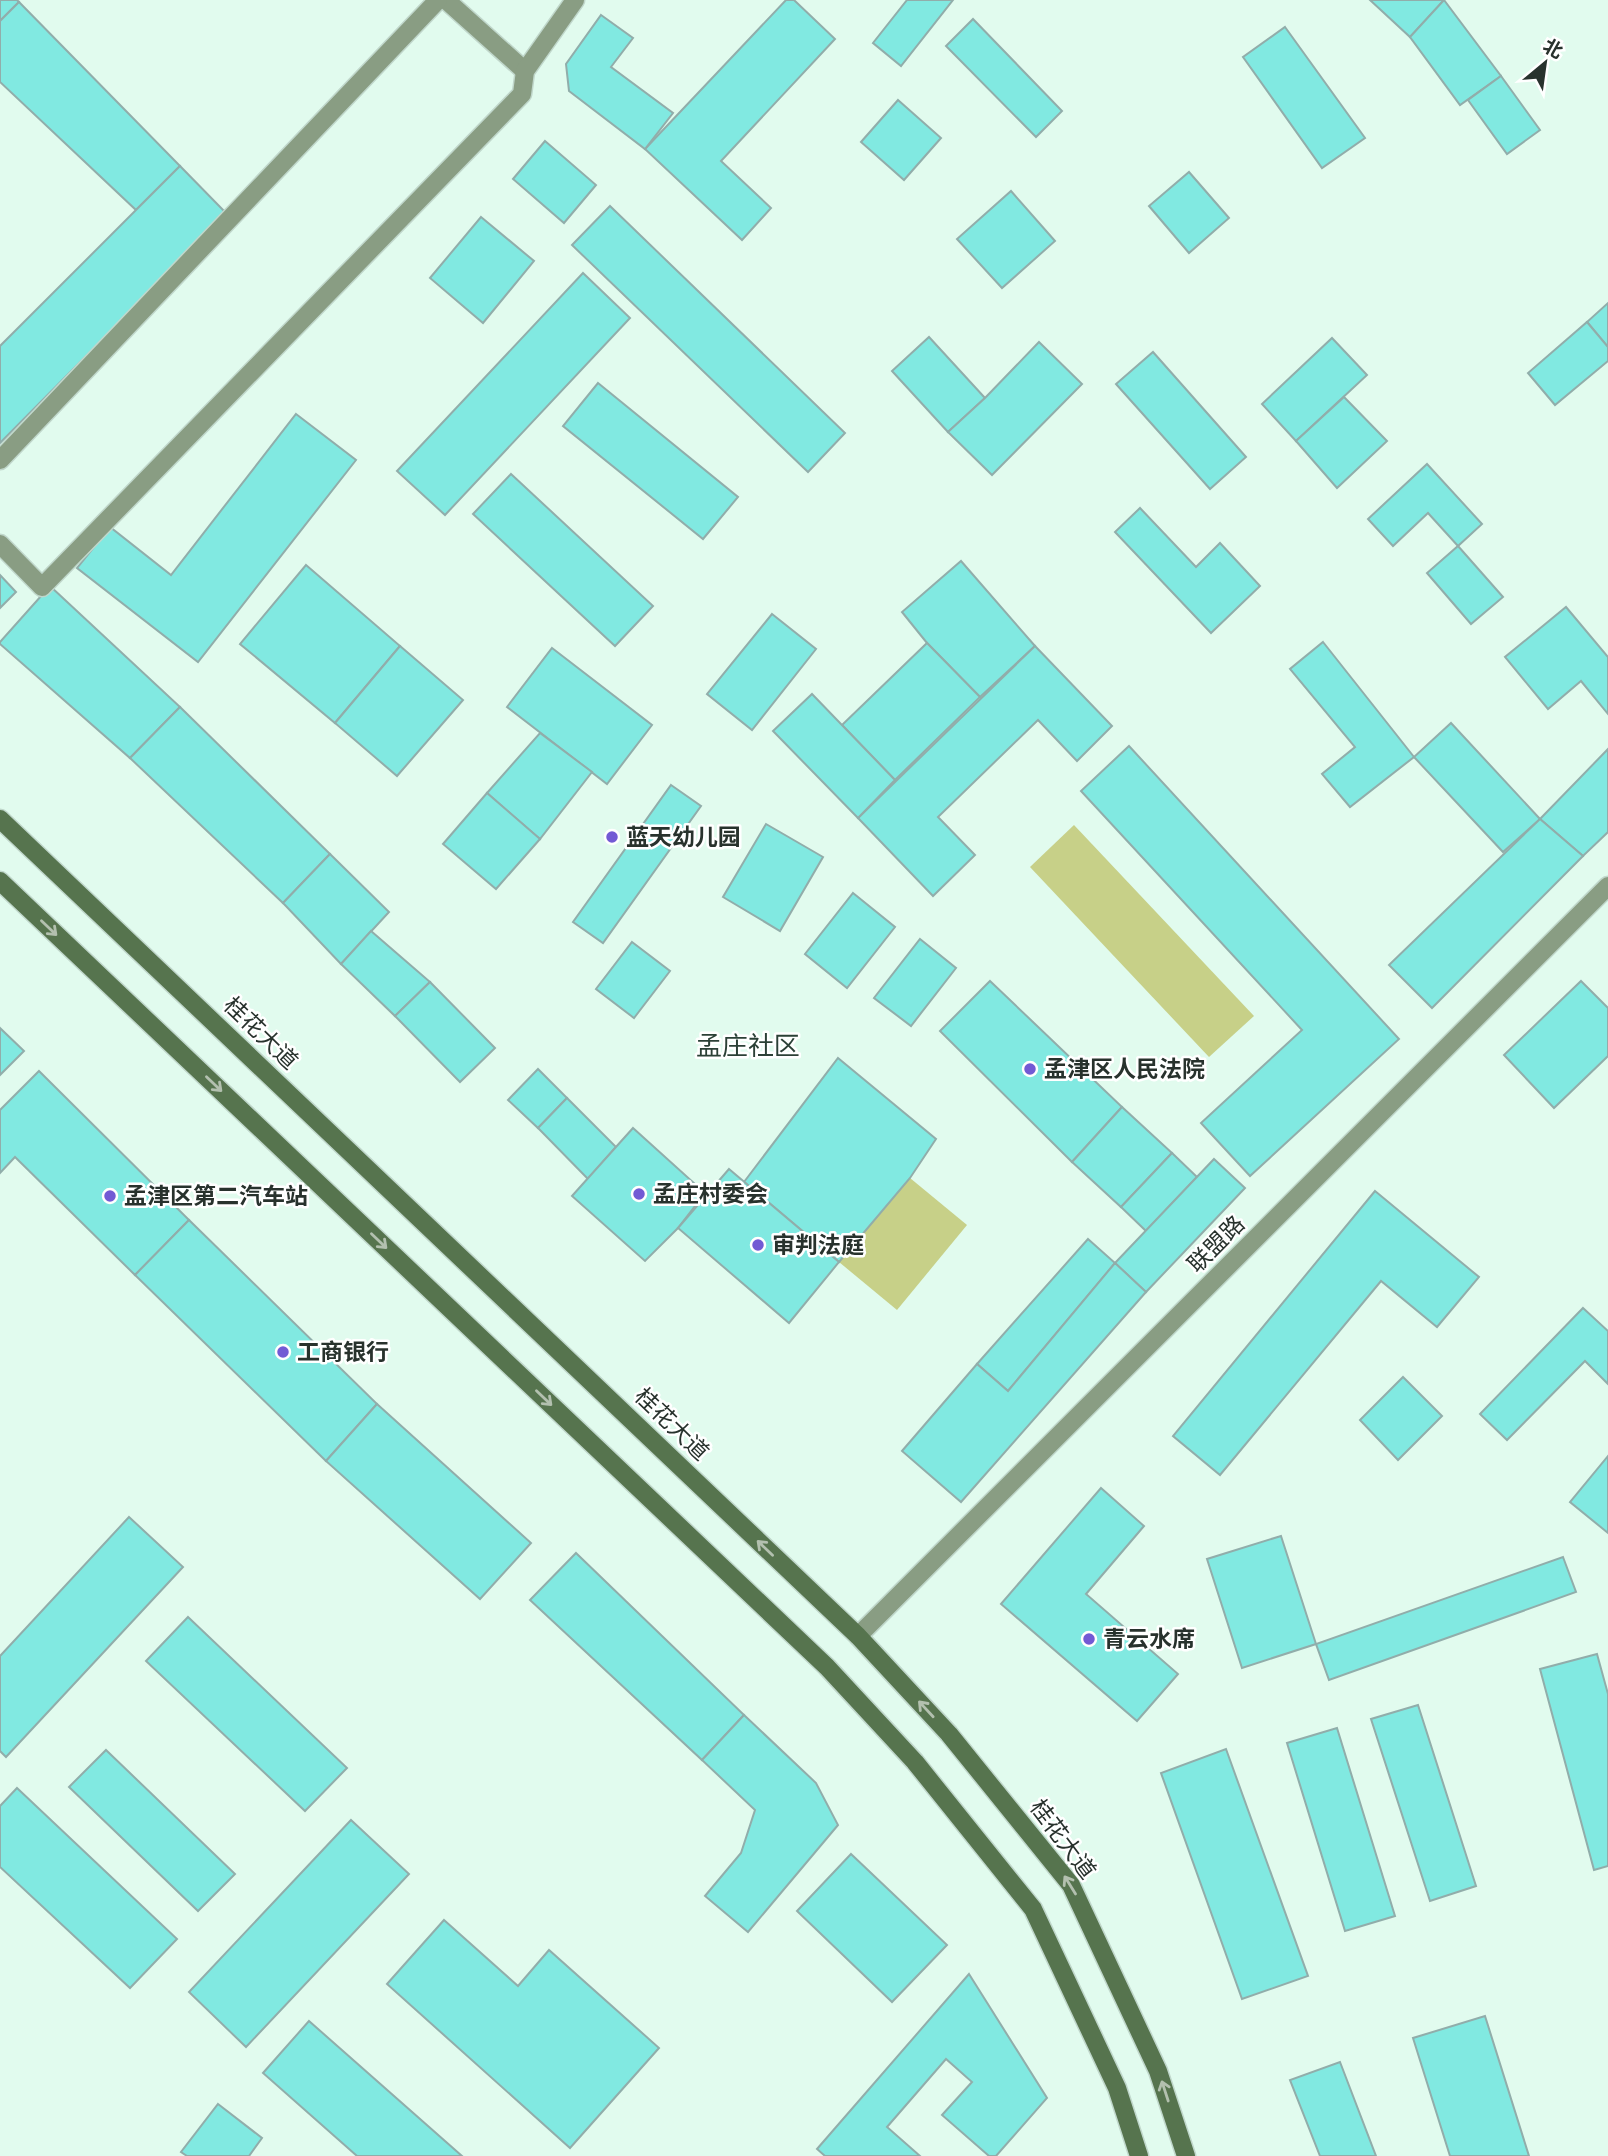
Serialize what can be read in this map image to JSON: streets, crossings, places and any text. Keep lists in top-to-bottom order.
{
  "streets": {
    "main road": ["桂花大道"],
    "street": ["联盟路"]
  },
  "crossings": [
    ["桂花大道", "联盟路"]
  ],
  "districts": ["孟庄社区"],
  "places": [
    "蓝天幼儿园",
    "孟津区人民法院",
    "孟庄村委会",
    "孟津区第二汽车站",
    "审判法庭",
    "工商银行",
    "青云水席"
  ],
  "north": "top right"
}
